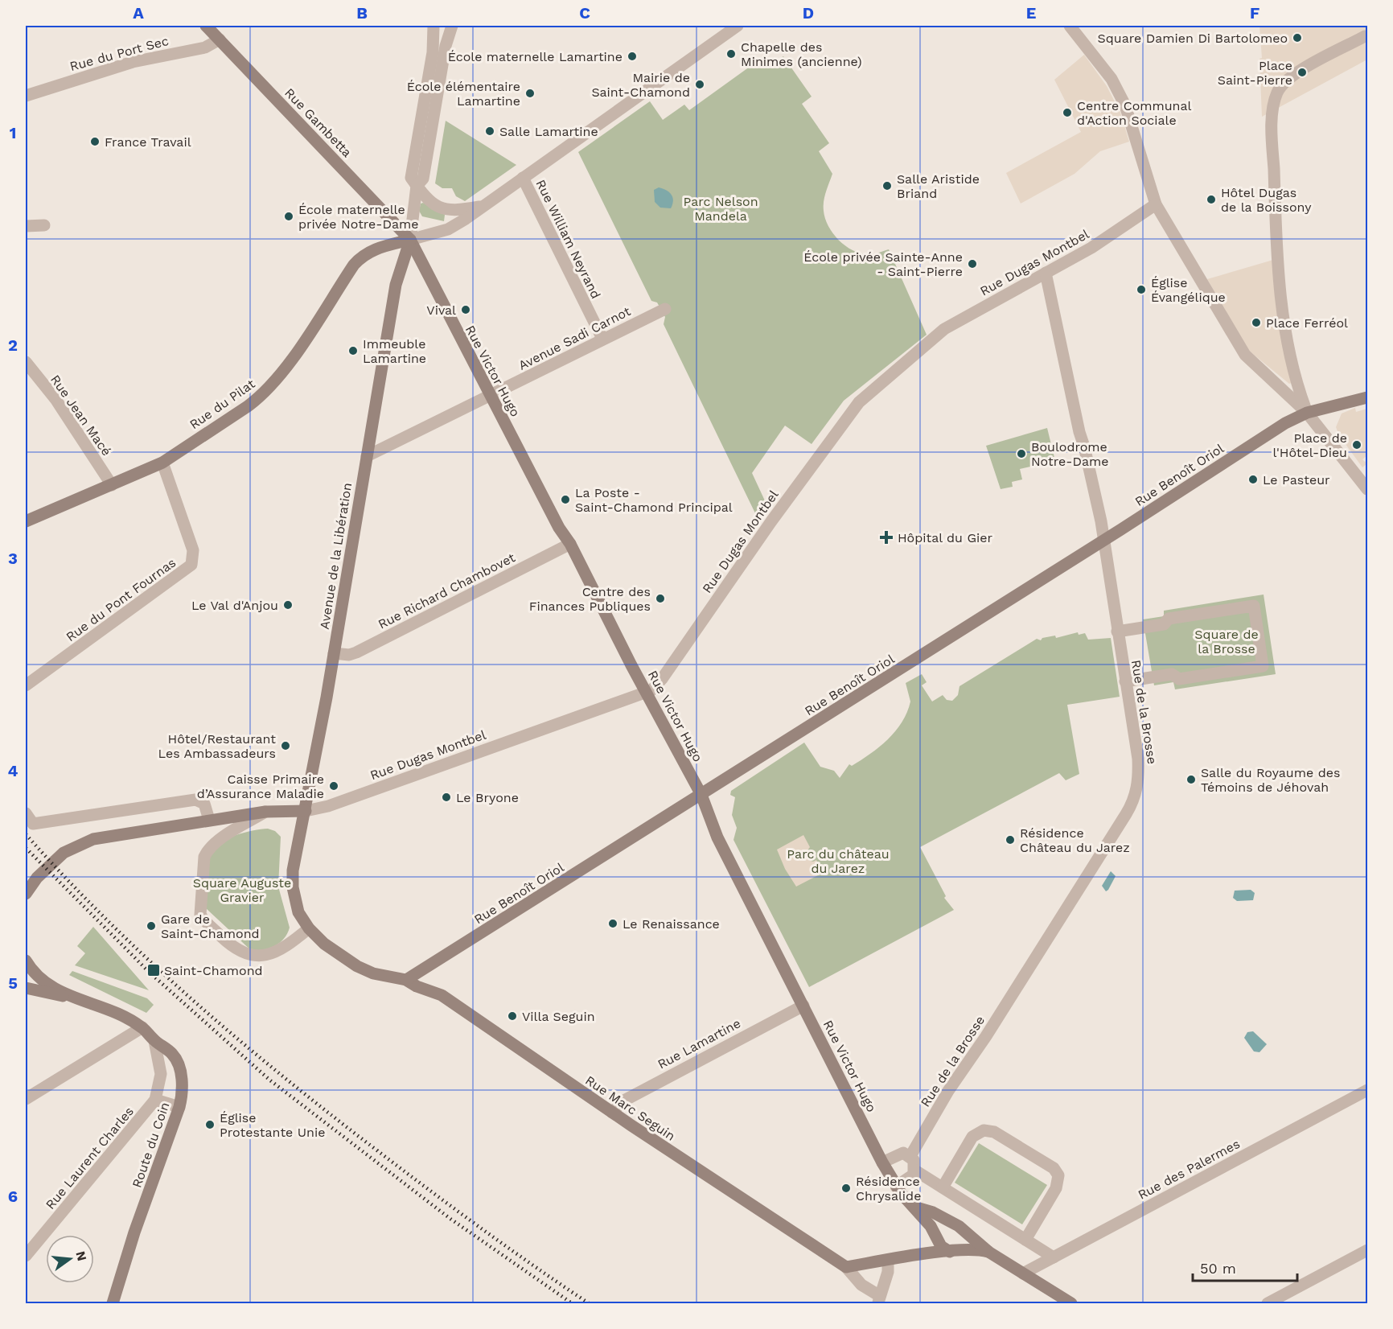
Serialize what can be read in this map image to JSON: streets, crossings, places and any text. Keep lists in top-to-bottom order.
{
  "streets": {
    "main road": [
      "Rue Gambetta",
      "Rue Victor Hugo",
      "Rue du Pilat",
      "Rue Benoît Oriol",
      "Avenue de la Libération",
      "Rue Marc Seguin",
      "Route du Coin"
    ],
    "street": [
      "Rue du Port Sec",
      "Rue William Neyrand",
      "Rue Dugas Montbel",
      "Avenue Sadi Carnot",
      "Rue Jean Macé",
      "Rue Richard Chambovet",
      "Rue du Pont Fournas",
      "Rue de la Brosse",
      "Rue Lamartine",
      "Rue Laurent Charles",
      "Rue des Palermes"
    ]
  },
  "crossings": [
    ["Rue du Port Sec", "Rue Gambetta"],
    ["Rue Gambetta", "Rue Victor Hugo"],
    ["Rue Gambetta", "Rue du Pilat"],
    ["Rue Gambetta", "Avenue de la Libération"],
    ["Rue William Neyrand", "Avenue Sadi Carnot"],
    ["Rue Dugas Montbel", "Rue Victor Hugo"],
    ["Rue Dugas Montbel", "Avenue de la Libération"],
    ["Rue Dugas Montbel", "Rue de la Brosse"],
    ["Avenue Sadi Carnot", "Rue Victor Hugo"],
    ["Avenue Sadi Carnot", "Avenue de la Libération"],
    ["Rue Victor Hugo", "Rue du Pilat"],
    ["Rue Victor Hugo", "Rue Benoît Oriol"],
    ["Rue Victor Hugo", "Avenue de la Libération"],
    ["Rue Victor Hugo", "Rue Richard Chambovet"],
    ["Rue Victor Hugo", "Rue Lamartine"],
    ["Rue du Pilat", "Rue Jean Macé"],
    ["Rue du Pilat", "Avenue de la Libération"],
    ["Rue du Pilat", "Rue du Pont Fournas"],
    ["Rue Benoît Oriol", "Rue de la Brosse"],
    ["Rue Benoît Oriol", "Rue Marc Seguin"],
    ["Avenue de la Libération", "Rue Richard Chambovet"],
    ["Avenue de la Libération", "Rue Marc Seguin"],
    ["Rue Lamartine", "Rue Marc Seguin"],
    ["Route du Coin", "Rue Laurent Charles"]
  ],
  "parks": [
    "Parc Nelson Mandela",
    "Square de la Brosse",
    "Parc du château du Jarez",
    "Square Auguste Gravier"
  ],
  "places": {
    "other": [
      "Square Damien Di Bartolomeo",
      "Chapelle des Minimes (ancienne)",
      "École maternelle Lamartine",
      "Place Saint-Pierre",
      "Mairie de Saint-Chamond",
      "École élémentaire Lamartine",
      "Centre Communal d'Action Sociale",
      "Salle Lamartine",
      "France Travail",
      "Salle Aristide Briand",
      "Hôtel Dugas de la Boissony",
      "École maternelle privée Notre-Dame",
      "École privée Sainte-Anne - Saint-Pierre",
      "Église Évangélique",
      "Vival",
      "Place Ferréol",
      "Immeuble Lamartine",
      "Place de l'Hôtel-Dieu",
      "Boulodrome Notre-Dame",
      "Le Pasteur",
      "La Poste - Saint-Chamond Principal",
      "Centre des Finances Publiques",
      "Le Val d'Anjou",
      "Hôtel/Restaurant Les Ambassadeurs",
      "Salle du Royaume des Témoins de Jéhovah",
      "Caisse Primaire d’Assurance Maladie",
      "Le Bryone",
      "Résidence Château du Jarez",
      "Le Renaissance",
      "Gare de Saint-Chamond",
      "Villa Seguin",
      "Église Protestante Unie",
      "Résidence Chrysalide"
    ],
    "health": ["Hôpital du Gier"],
    "transit": ["Saint-Chamond"]
  },
  "scale_bar": "50 m",
  "north": "right",
  "grid": {
    "columns": [
      "A",
      "B",
      "C",
      "D",
      "E",
      "F"
    ],
    "rows": [
      "1",
      "2",
      "3",
      "4",
      "5",
      "6"
    ]
  }
}
